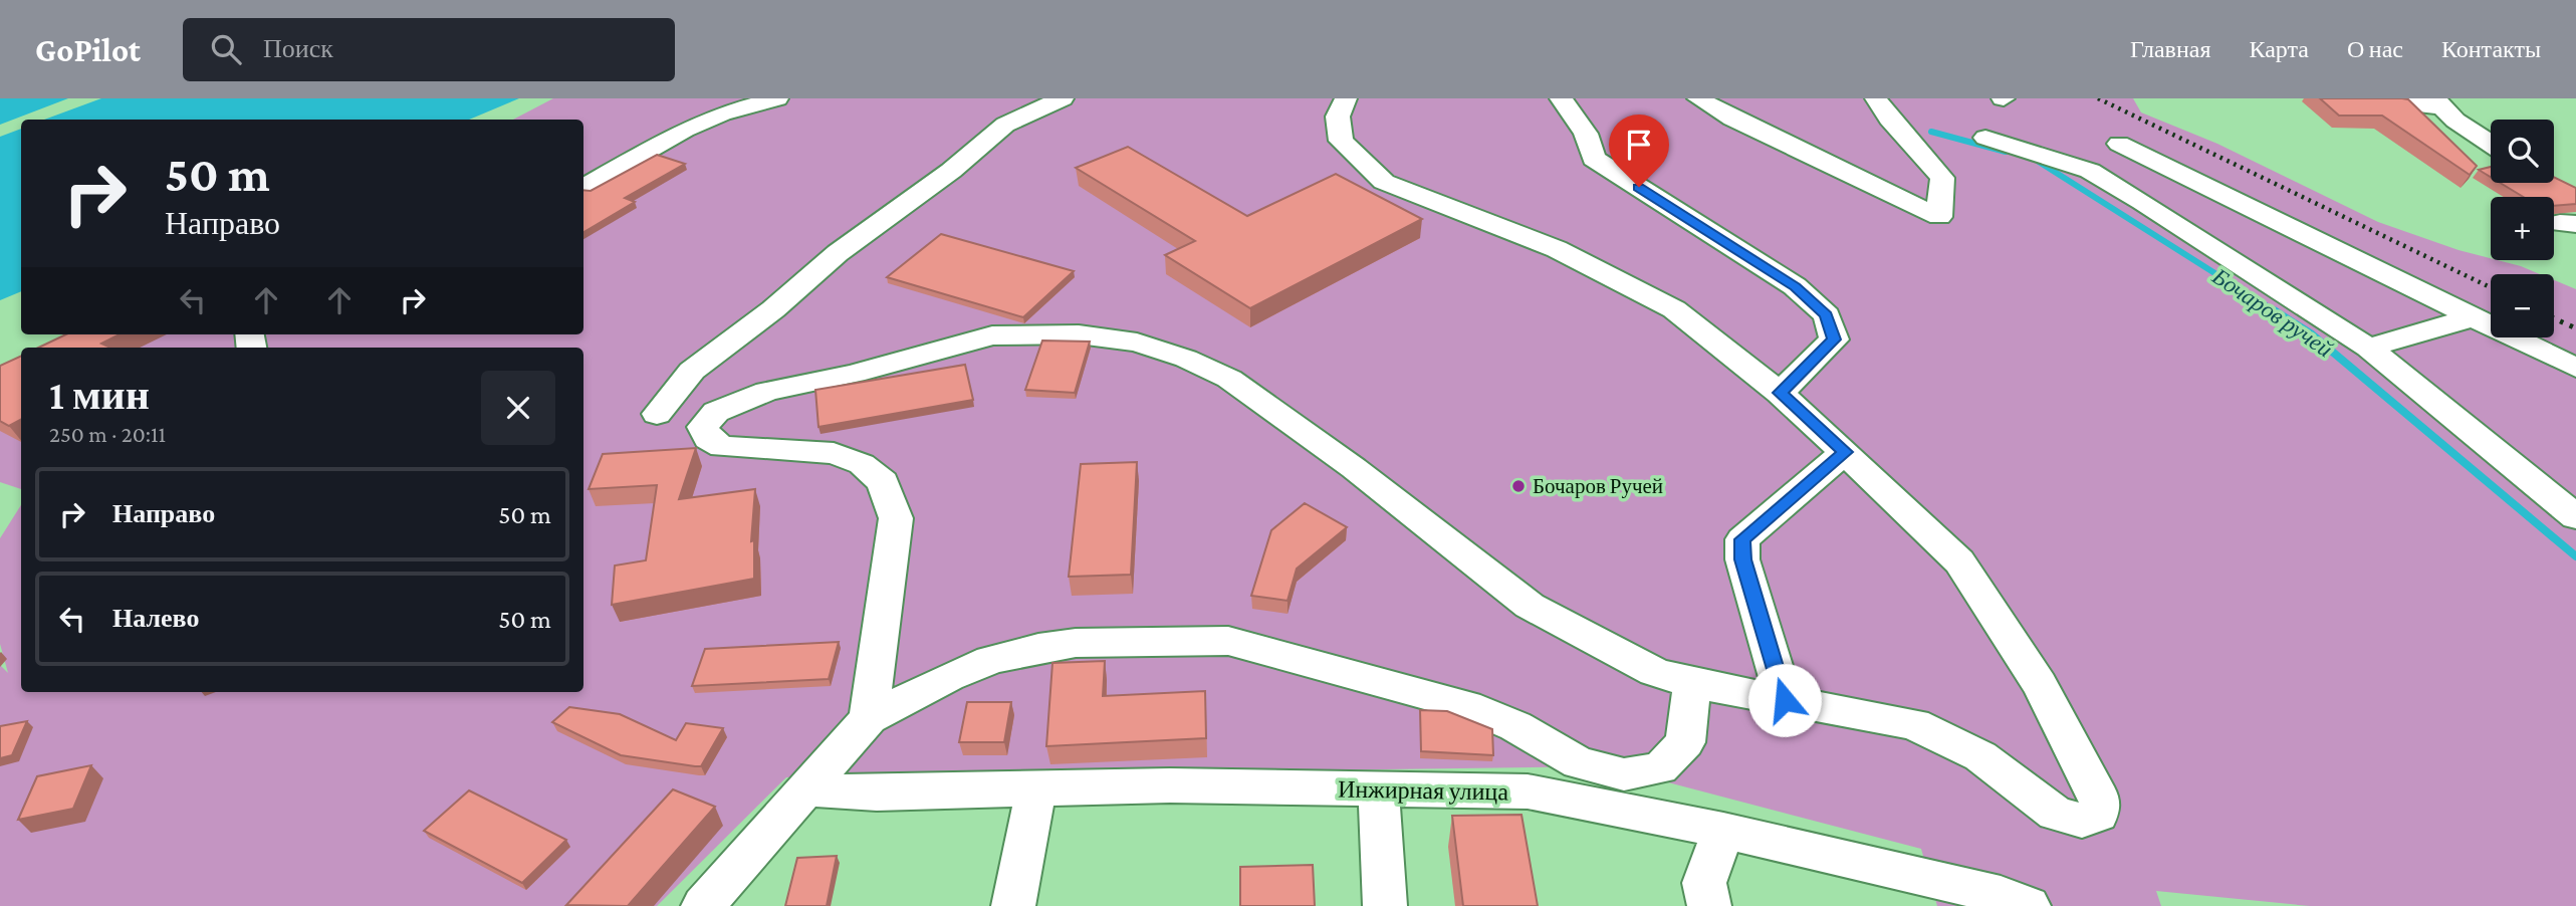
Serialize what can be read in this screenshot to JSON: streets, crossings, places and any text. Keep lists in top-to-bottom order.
{
  "streets": {
    "street": ["Инжирная улица"]
  },
  "water": ["Бочаров ручей"],
  "places": ["Бочаров Ручей"],
  "page": {
    "header": "GoPilot",
    "search": "Поиск",
    "nav": [
      "Главная",
      "Карта",
      "О нас",
      "Контакты"
    ],
    "map_buttons": ["+", "−"],
    "turn": ["50 m", "Направо"],
    "heading": ["1 мин", "250 m · 20:11"],
    "list": [
      {
        "name": "Направо",
        "value": "50 m"
      },
      {
        "name": "Налево",
        "value": "50 m"
      }
    ]
  }
}
